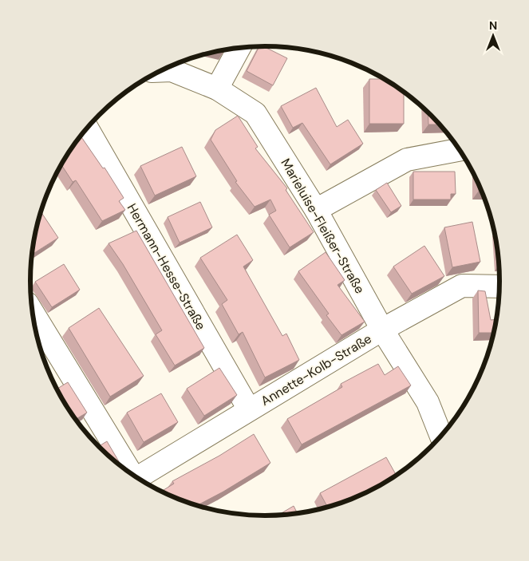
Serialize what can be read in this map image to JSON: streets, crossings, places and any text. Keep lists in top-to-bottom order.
{
  "streets": {
    "street": ["Marieluise-Fleißer-Straße", "Hermann-Hesse-Straße", "Annette-Kolb-Straße"]
  },
  "crossings": [
    ["Marieluise-Fleißer-Straße", "Annette-Kolb-Straße"],
    ["Hermann-Hesse-Straße", "Annette-Kolb-Straße"]
  ],
  "north": "top"
}
